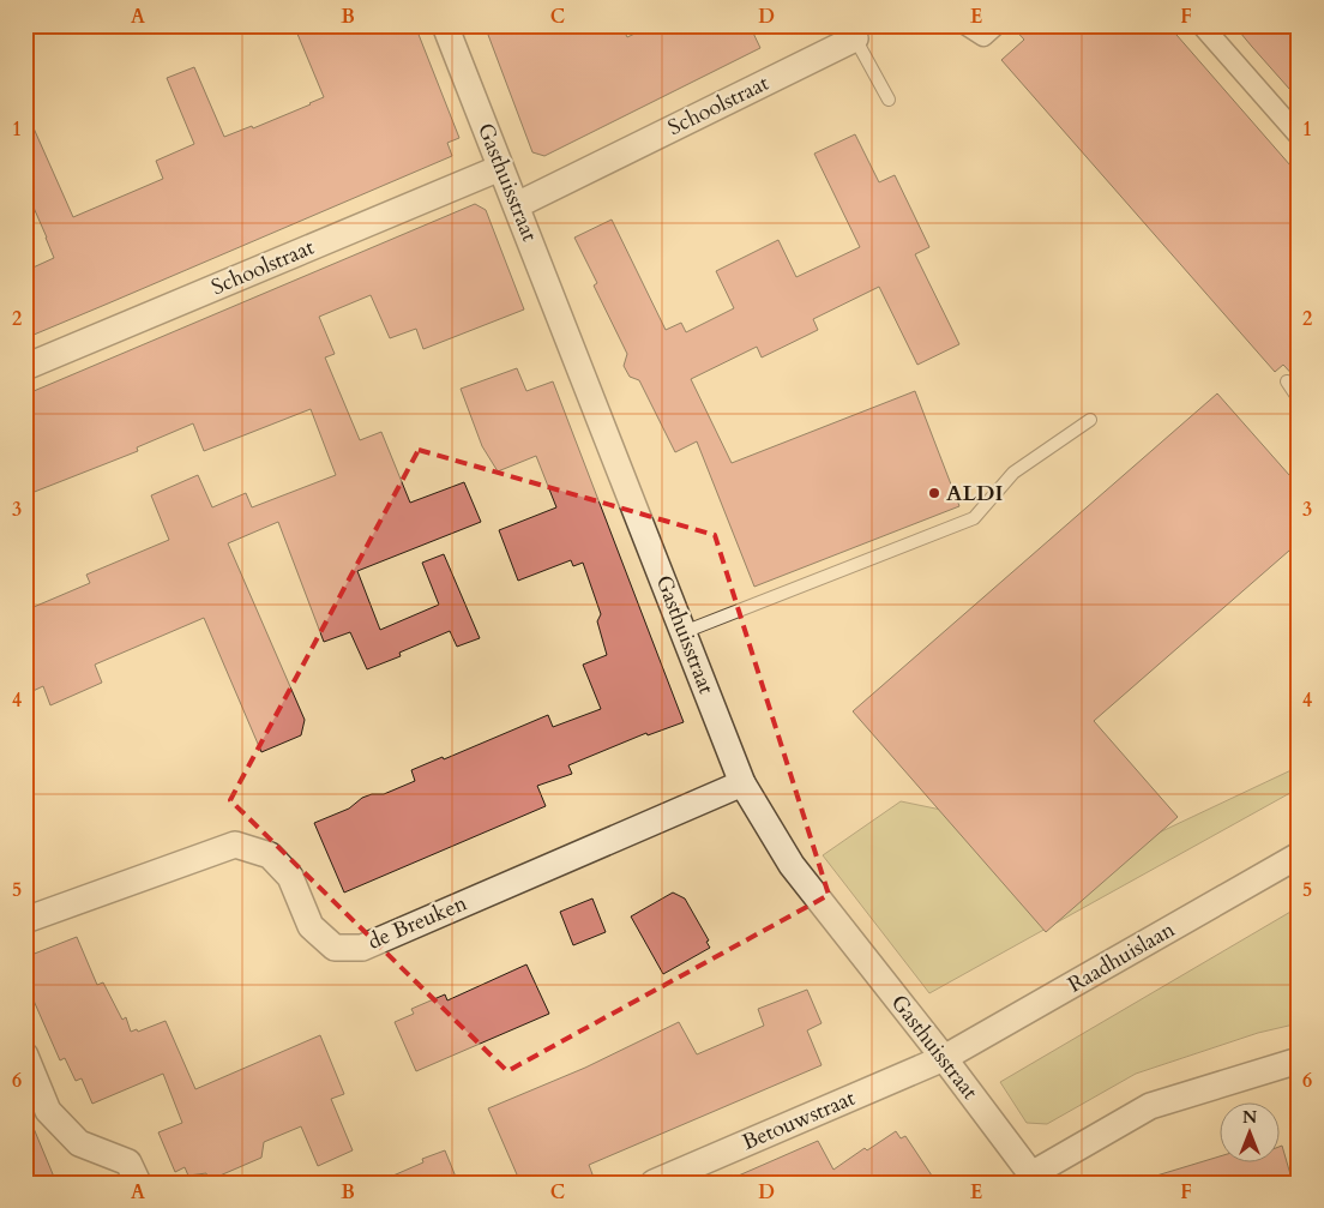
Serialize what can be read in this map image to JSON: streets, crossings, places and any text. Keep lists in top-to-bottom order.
{
  "streets": {
    "street": [
      "Schoolstraat",
      "Gasthuisstraat",
      "de Breuken",
      "Raadhuislaan",
      "Betouwstraat"
    ]
  },
  "crossings": [
    ["Schoolstraat", "Gasthuisstraat"],
    ["Gasthuisstraat", "de Breuken"],
    ["Gasthuisstraat", "Raadhuislaan"],
    ["Gasthuisstraat", "Betouwstraat"],
    ["Raadhuislaan", "Betouwstraat"]
  ],
  "places": ["ALDI"],
  "north": "top",
  "grid": {
    "columns": [
      "A",
      "B",
      "C",
      "D",
      "E",
      "F"
    ],
    "rows": [
      "1",
      "2",
      "3",
      "4",
      "5",
      "6"
    ]
  }
}
